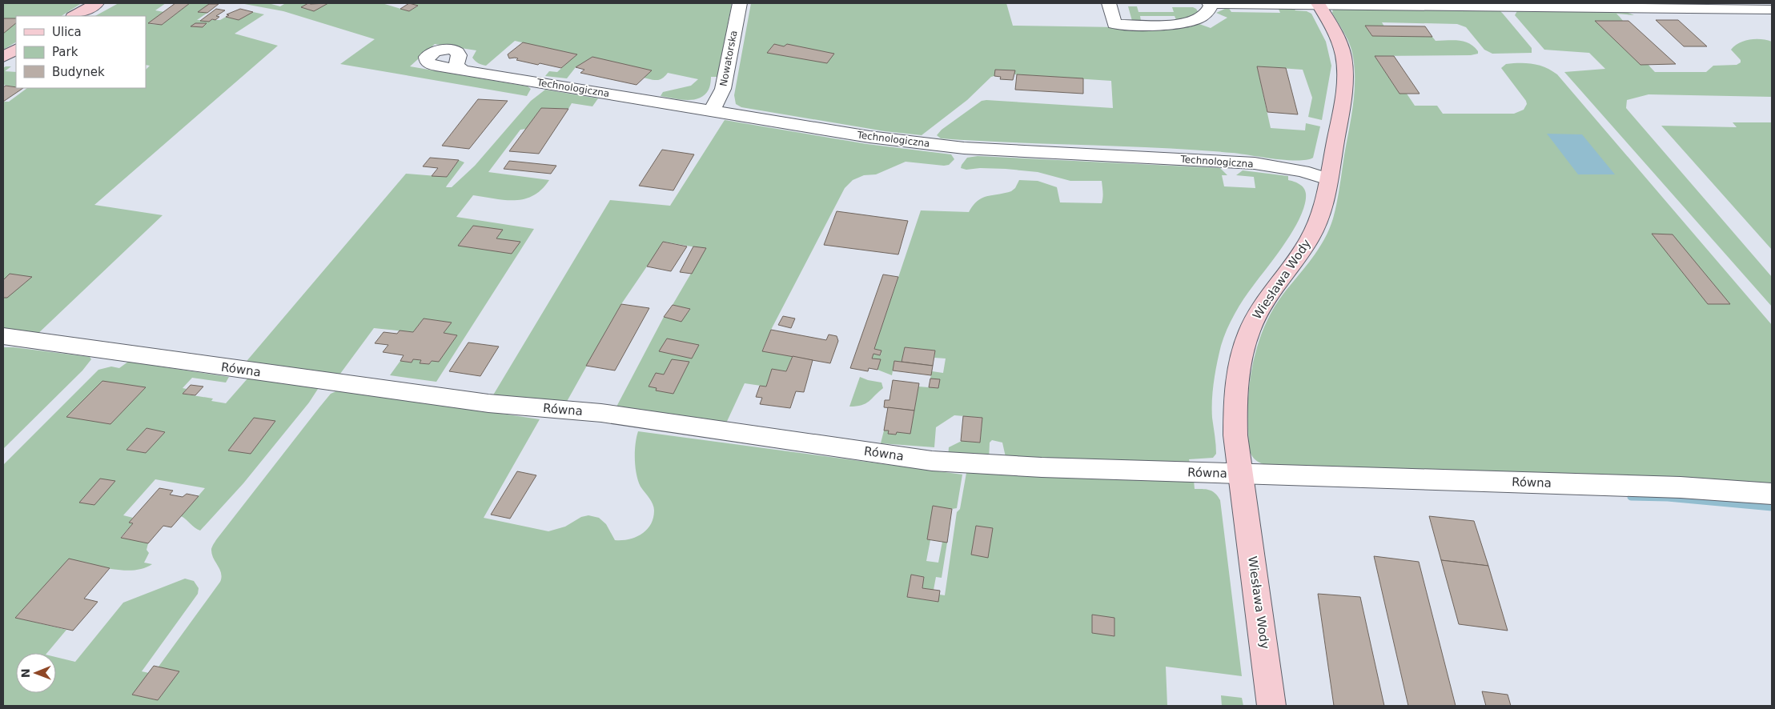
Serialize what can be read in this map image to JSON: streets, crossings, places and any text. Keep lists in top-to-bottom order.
{
  "streets": {
    "street": [
      "Nowatorska",
      "Technologiczna",
      "Wiesława Wody",
      "Równa"
    ]
  },
  "crossings": [
    ["Nowatorska", "Technologiczna"],
    ["Technologiczna", "Wiesława Wody"],
    ["Wiesława Wody", "Równa"]
  ],
  "legend": ["Ulica", "Park", "Budynek"],
  "north": "left"
}
